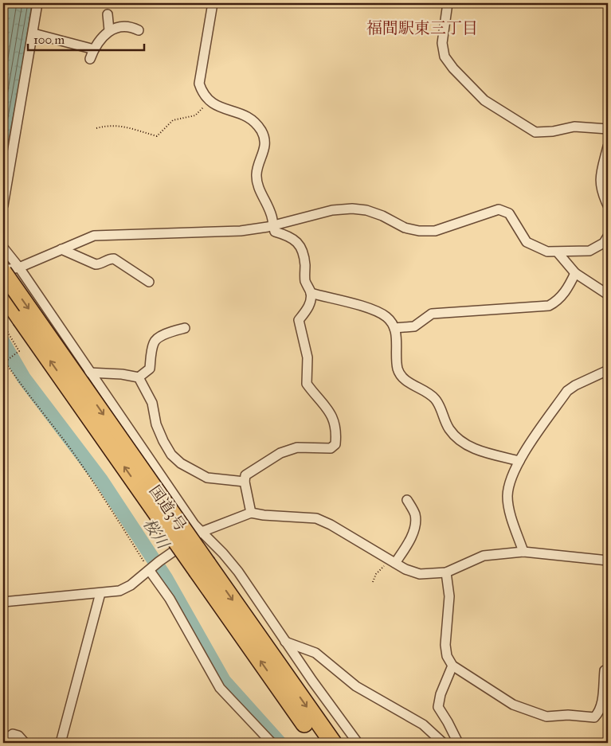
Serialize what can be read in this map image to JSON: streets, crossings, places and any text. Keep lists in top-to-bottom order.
{
  "streets": {
    "highway": ["国道3号"]
  },
  "districts": ["福間駅東三丁目"],
  "water": ["桜川"],
  "scale_bar": "100 m"
}
